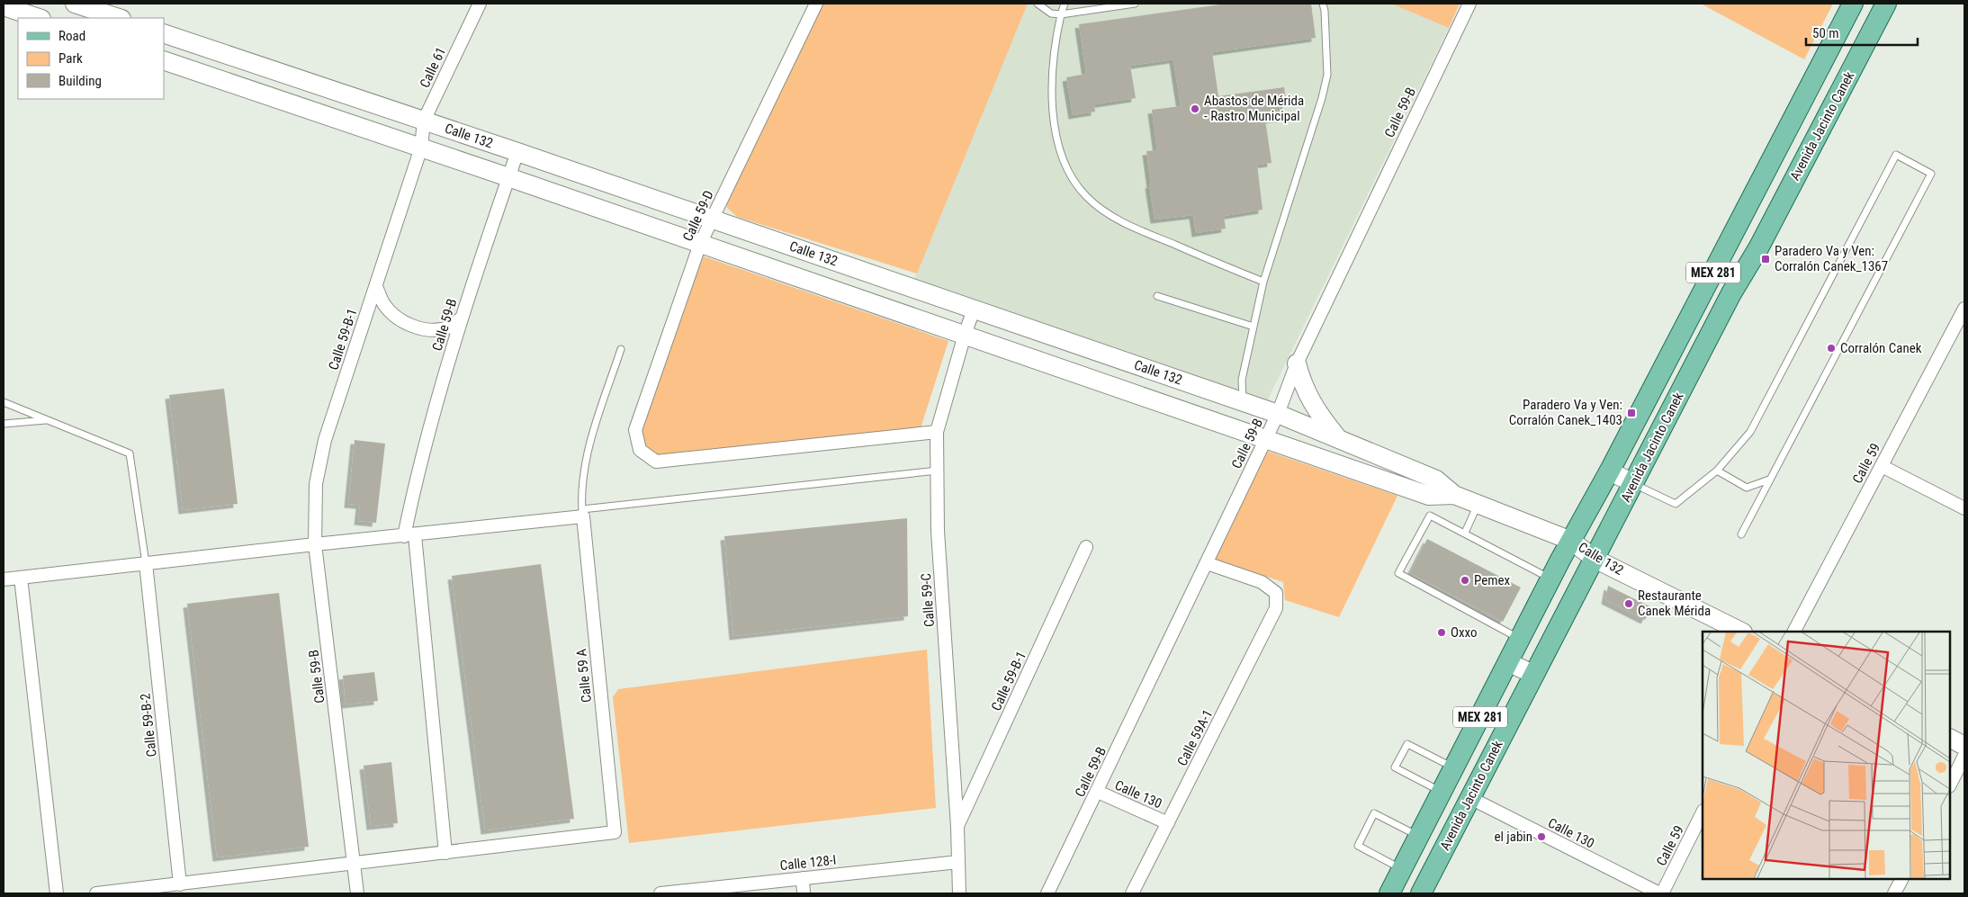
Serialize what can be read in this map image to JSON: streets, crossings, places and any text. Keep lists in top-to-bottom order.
{
  "streets": {
    "main road": ["Avenida Jacinto Canek", "MEX 281"],
    "street": [
      "Calle 61",
      "Calle 59-B",
      "Calle 132",
      "Calle 59-D",
      "Calle 59-B-1",
      "Calle 59",
      "Calle 59-C",
      "Calle 59 A",
      "Calle 59-B-2",
      "Calle 59A-1",
      "Calle 130",
      "Calle 128-I"
    ]
  },
  "crossings": [
    ["Calle 61", "Calle 132"],
    ["Calle 61", "Calle 59-B-1"],
    ["Calle 59-B", "Calle 132"],
    ["Calle 59-B", "Calle 59-B-1"],
    ["Calle 59-B", "Calle 59 A"],
    ["Calle 59-B", "Calle 59A-1"],
    ["Calle 59-B", "Calle 130"],
    ["Avenida Jacinto Canek", "Calle 132"],
    ["Avenida Jacinto Canek", "Calle 130"],
    ["Calle 132", "Calle 59-D"],
    ["Calle 132", "Calle 59-B-1"],
    ["Calle 132", "Calle 59-C"],
    ["Calle 59-D", "Calle 59-C"],
    ["Calle 59-B-1", "Calle 59-C"],
    ["Calle 59", "Calle 130"],
    ["Calle 59-C", "Calle 128-I"],
    ["Calle 59A-1", "Calle 130"]
  ],
  "places": {
    "other": [
      "Abastos de Mérida - Rastro Municipal",
      "Corralón Canek",
      "Pemex",
      "Restaurante Canek Mérida",
      "Oxxo",
      "el jabin"
    ],
    "transit": ["Paradero Va y Ven: Corralón Canek_1367", "Paradero Va y Ven: Corralón Canek_1403"]
  },
  "legend": ["Road", "Park", "Building"],
  "scale_bar": "50 m"
}
